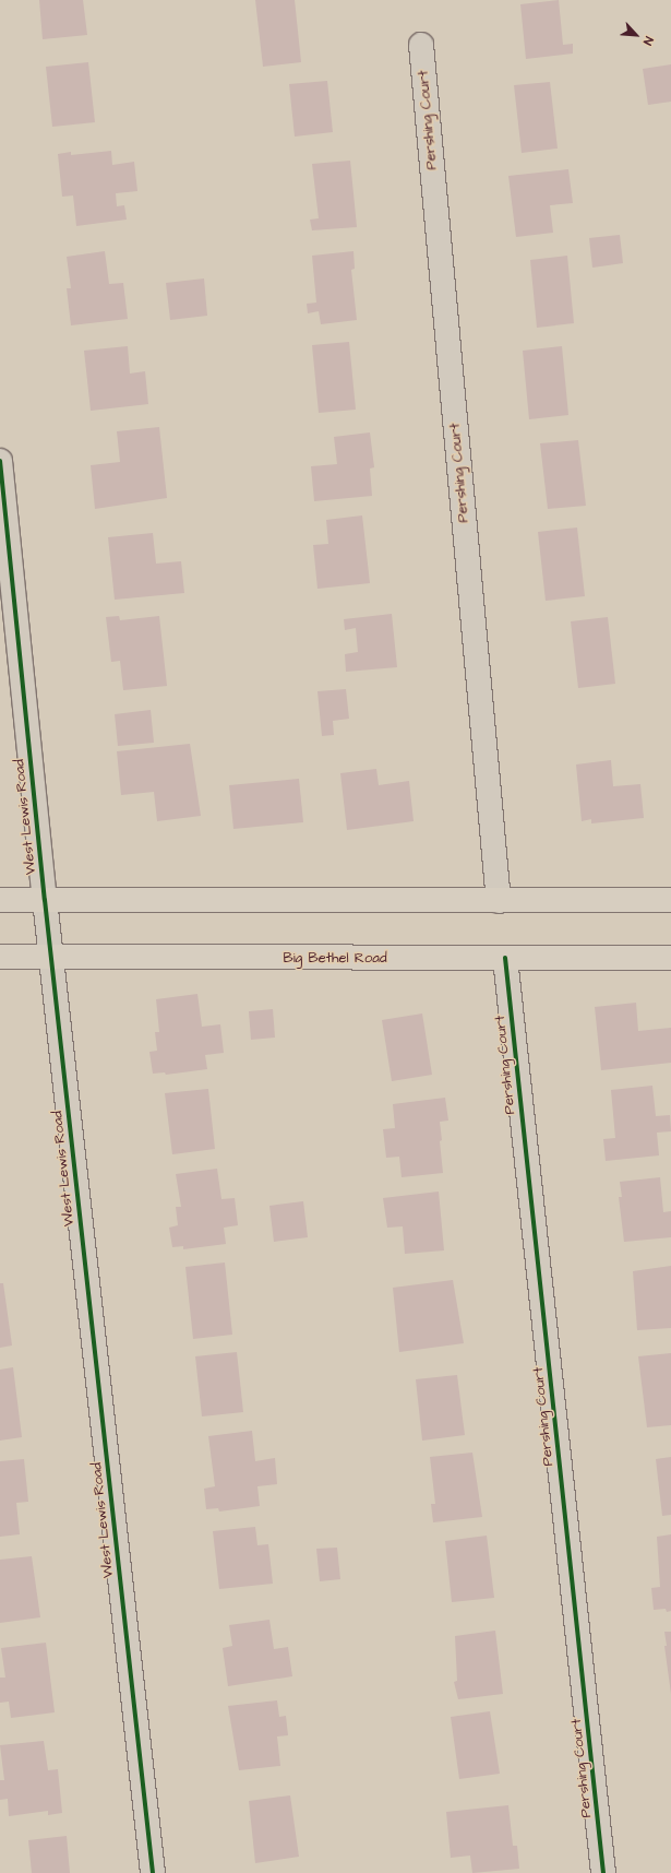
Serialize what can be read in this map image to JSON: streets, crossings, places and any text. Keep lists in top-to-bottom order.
{
  "streets": {
    "main road": ["Big Bethel Road"],
    "street": ["Pershing Court", "West Lewis Road"]
  },
  "crossings": [
    ["Pershing Court", "Big Bethel Road"],
    ["West Lewis Road", "Big Bethel Road"]
  ],
  "north": "bottom right"
}
